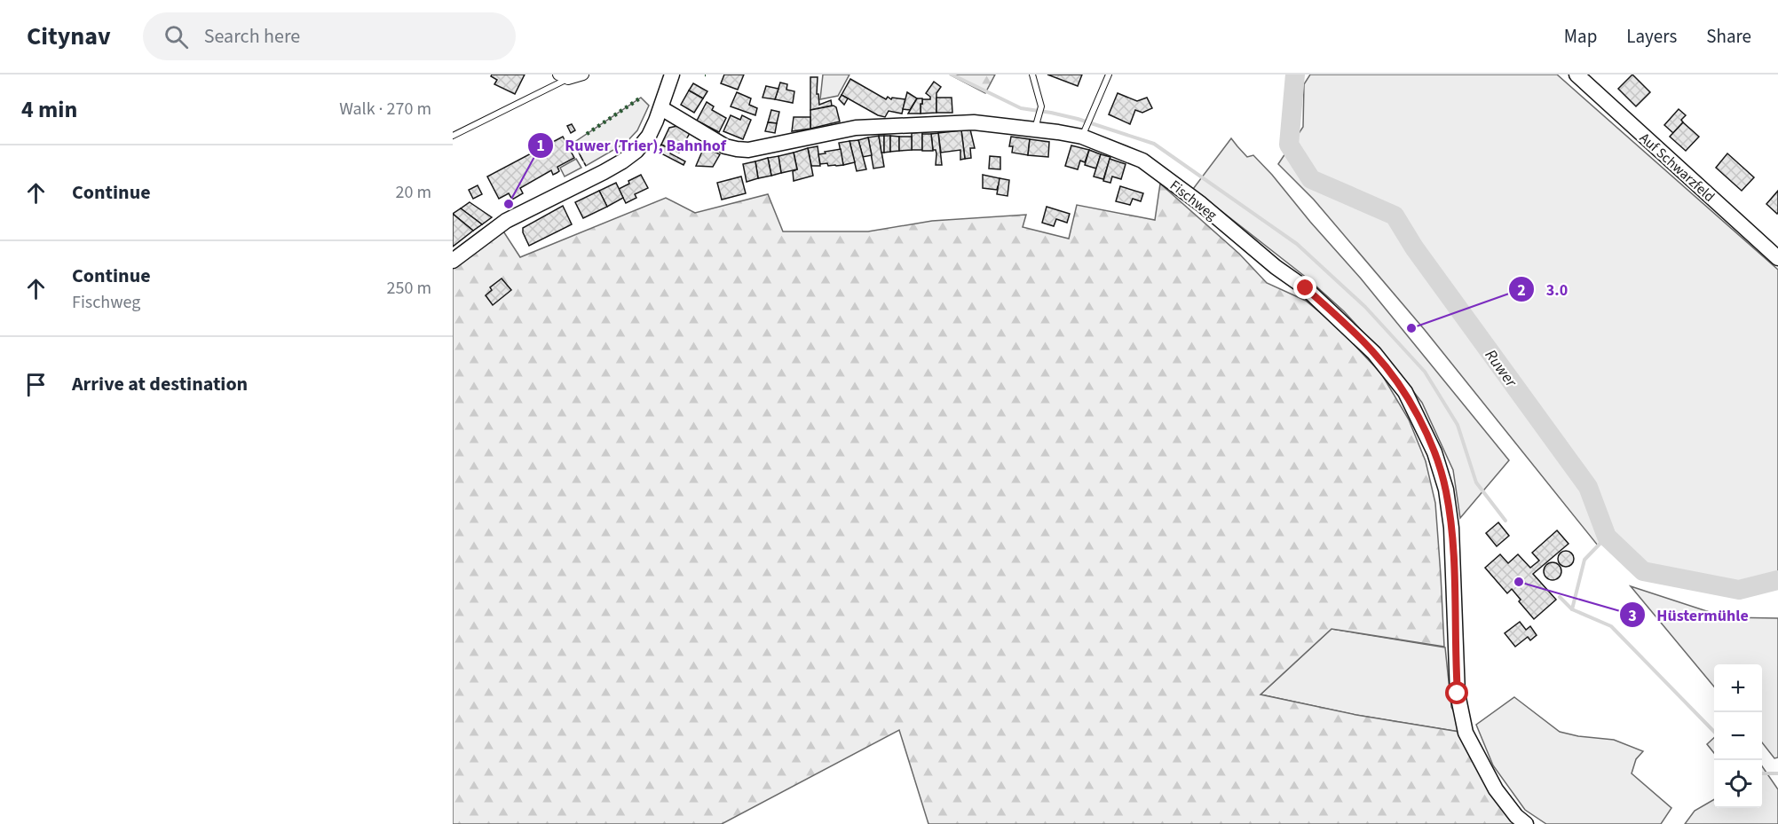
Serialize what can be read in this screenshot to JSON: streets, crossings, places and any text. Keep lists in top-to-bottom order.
{
  "streets": {
    "main road": ["Auf Schwarzfeld", "Fischweg"]
  },
  "water": ["Ruwer"],
  "places": ["Ruwer (Trier), Bahnhof", "3.0", "Hüstermühle"],
  "page": {
    "header": "Citynav",
    "search": "Search here",
    "nav": ["Map", "Layers", "Share"],
    "heading": ["4 min", "Walk · 270 m"],
    "list": [
      ["Continue", "20 m"],
      ["Continue", "Fischweg", "250 m"],
      "Arrive at destination"
    ],
    "map_buttons": ["+", "−"]
  }
}
